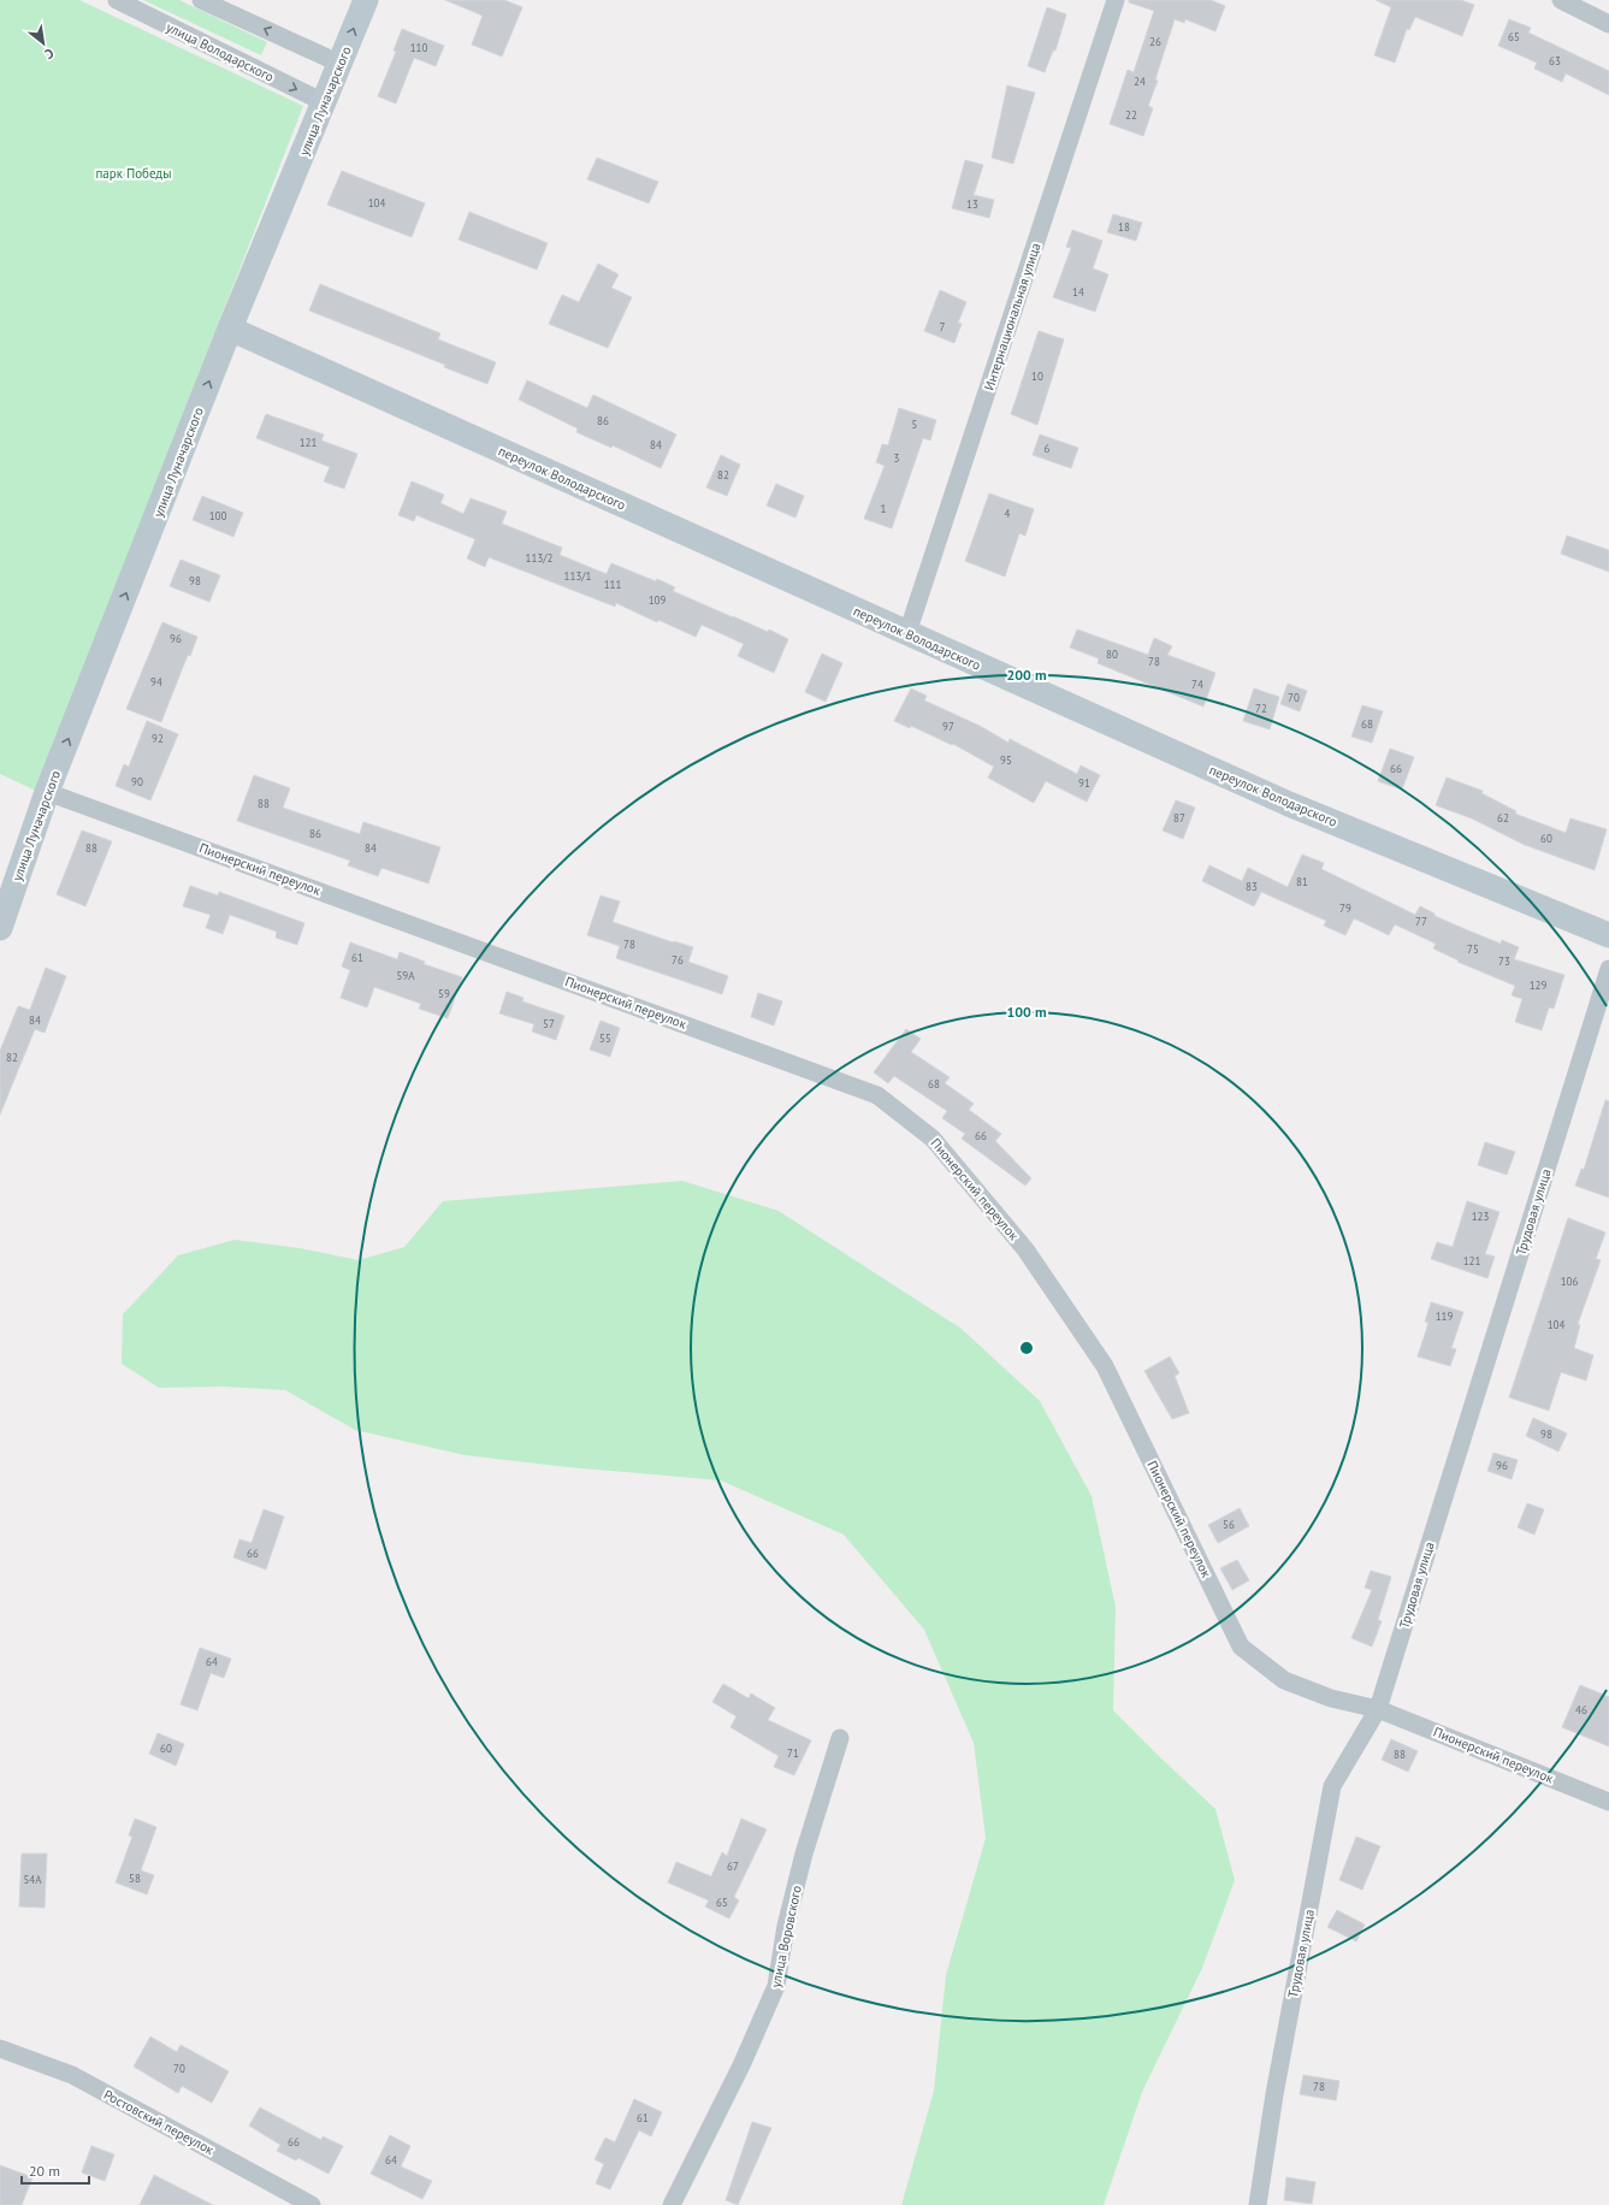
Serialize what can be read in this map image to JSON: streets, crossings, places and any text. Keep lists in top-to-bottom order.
{
  "streets": {
    "street": [
      "улица Володарского",
      "улица Луначарского",
      "Интернациональная улица",
      "переулок Володарского",
      "Пионерский переулок",
      "Трудовая улица",
      "улица Воровского",
      "Ростовский переулок"
    ]
  },
  "crossings": [
    ["улица Володарского", "улица Луначарского"],
    ["улица Луначарского", "переулок Володарского"],
    ["улица Луначарского", "Пионерский переулок"],
    ["Интернациональная улица", "переулок Володарского"],
    ["Пионерский переулок", "Трудовая улица"]
  ],
  "one_way": ["улица Луначарского"],
  "parks": ["парк Победы"],
  "house_numbers": [
    "65",
    "26",
    "110",
    "63",
    "24",
    "22",
    "104",
    "13",
    "18",
    "14",
    "7",
    "10",
    "86",
    "5",
    "121",
    "84",
    "6",
    "3",
    "82",
    "1",
    "4",
    "100",
    "113/2",
    "113/1",
    "98",
    "111",
    "109",
    "96",
    "80",
    "78",
    "94",
    "74",
    "70",
    "72",
    "68",
    "97",
    "92",
    "95",
    "66",
    "90",
    "91",
    "88",
    "87",
    "62",
    "86",
    "60",
    "88",
    "84",
    "81",
    "83",
    "79",
    "77",
    "78",
    "75",
    "61",
    "76",
    "73",
    "59А",
    "129",
    "59",
    "84",
    "57",
    "55",
    "82",
    "68",
    "66",
    "123",
    "121",
    "106",
    "119",
    "104",
    "98",
    "96",
    "56",
    "66",
    "64",
    "46",
    "60",
    "71",
    "88",
    "67",
    "58",
    "54А",
    "65",
    "70",
    "78",
    "61",
    "66",
    "64"
  ],
  "scale_bar": "20 m",
  "north": "bottom right",
  "rings": ["200 m", "100 m"]
}
